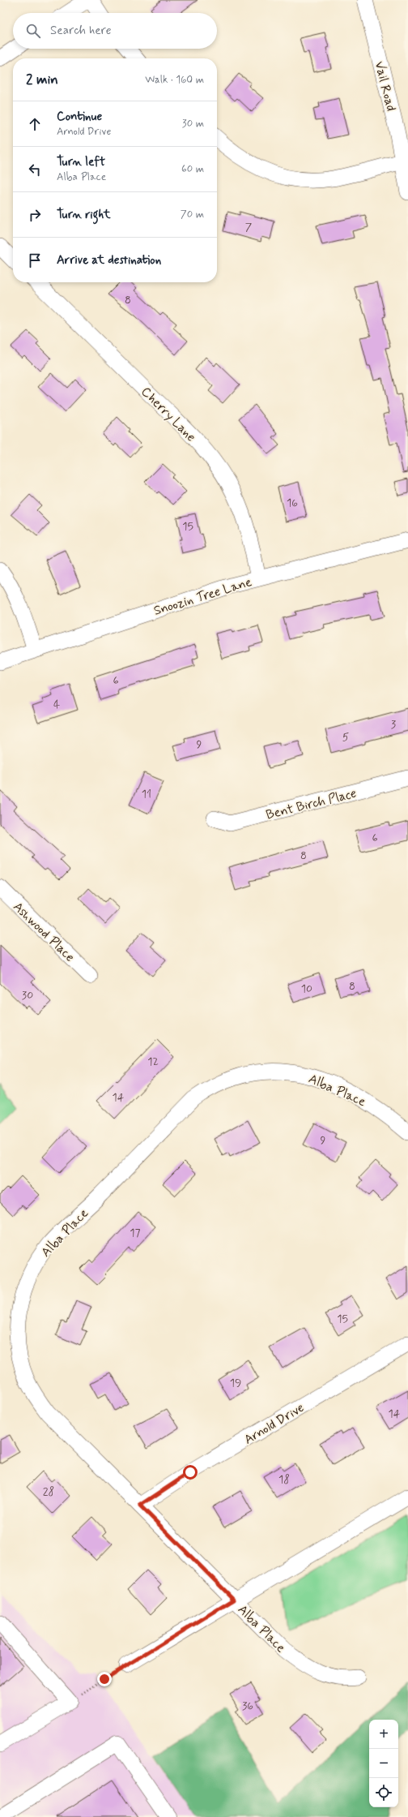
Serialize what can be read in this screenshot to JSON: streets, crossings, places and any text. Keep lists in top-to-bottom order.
{
  "streets": {
    "street": [
      "Vail Road",
      "Cherry Lane",
      "Snoozin Tree Lane",
      "Bent Birch Place",
      "Ashwood Place",
      "Alba Place",
      "Arnold Drive"
    ]
  },
  "crossings": [
    ["Cherry Lane", "Snoozin Tree Lane"],
    ["Alba Place", "Arnold Drive"]
  ],
  "house_numbers": [
    "7",
    "8",
    "16",
    "15",
    "6",
    "4",
    "3",
    "5",
    "9",
    "11",
    "6",
    "8",
    "8",
    "10",
    "30",
    "12",
    "14",
    "9",
    "17",
    "15",
    "19",
    "14",
    "18",
    "28",
    "36"
  ],
  "page": {
    "search": "Search here",
    "heading": ["2 min", "Walk · 160 m"],
    "list": [
      ["Continue", "Arnold Drive", "30 m"],
      ["Turn left", "Alba Place", "60 m"],
      ["Turn right", "70 m"],
      "Arrive at destination"
    ],
    "map_buttons": ["+", "−"]
  }
}
